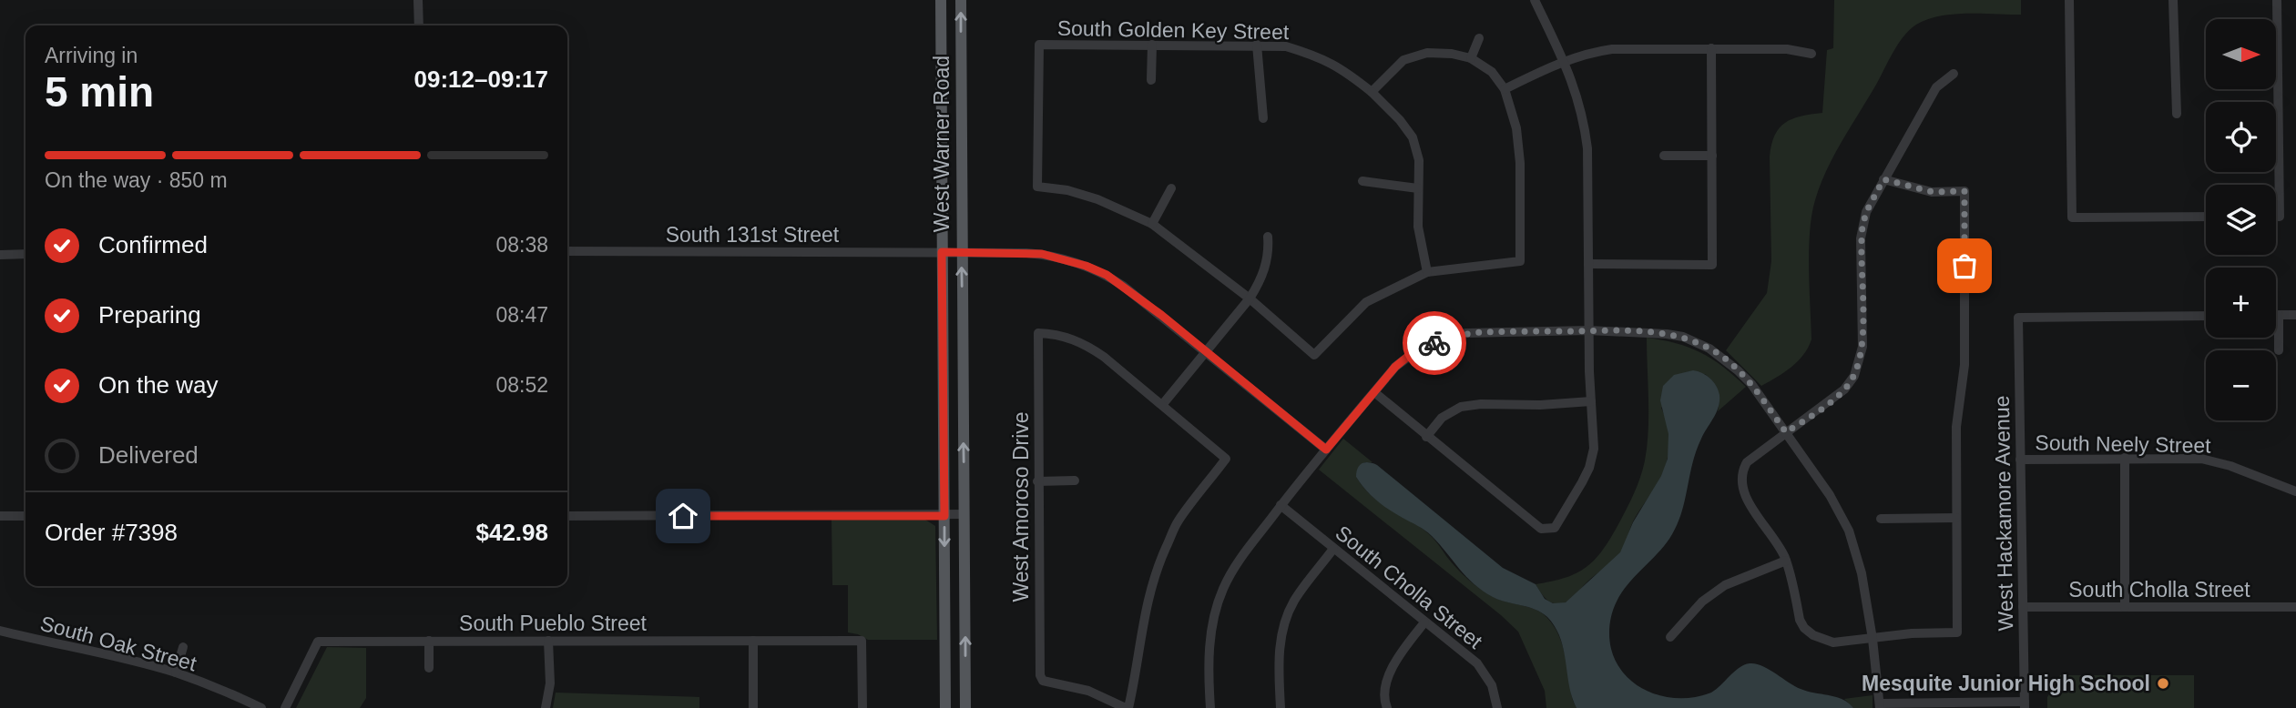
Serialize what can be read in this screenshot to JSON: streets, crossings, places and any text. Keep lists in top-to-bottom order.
{
  "streets": {
    "main road": ["West Warner Road"],
    "street": [
      "South Golden Key Street",
      "South 131st Street",
      "South Neely Street",
      "West Amoroso Drive",
      "West Hackamore Avenue",
      "South Cholla Street",
      "South Pueblo Street",
      "South Oak Street"
    ]
  },
  "crossings": [
    ["West Warner Road", "South 131st Street"],
    ["South Neely Street", "West Hackamore Avenue"],
    ["West Hackamore Avenue", "South Cholla Street"]
  ],
  "places": ["Mesquite Junior High School"],
  "north": "right",
  "page": {
    "map_buttons": ["+", "−"],
    "heading": ["5 min", "Arriving in", "09:12–09:17"],
    "panel": ["Order #7398", "$42.98"],
    "bar": "On the way · 850 m",
    "list": [
      ["Confirmed", "08:38"],
      ["Preparing", "08:47"],
      ["On the way", "08:52"],
      "Delivered"
    ]
  }
}
